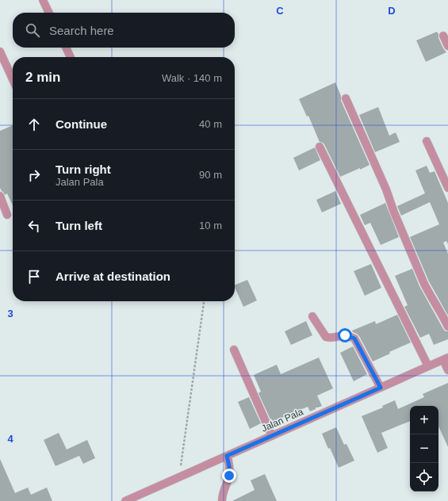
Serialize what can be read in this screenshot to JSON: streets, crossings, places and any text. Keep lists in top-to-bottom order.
{
  "streets": {
    "street": ["Jalan Pala"]
  },
  "page": {
    "search": "Search here",
    "heading": ["2 min", "Walk · 140 m"],
    "list": [
      ["Continue", "40 m"],
      ["Turn right", "Jalan Pala", "90 m"],
      ["Turn left", "10 m"],
      "Arrive at destination"
    ],
    "map_buttons": ["+", "−"]
  },
  "grid": {
    "columns": ["C", "D"],
    "rows": ["3", "4"]
  }
}
